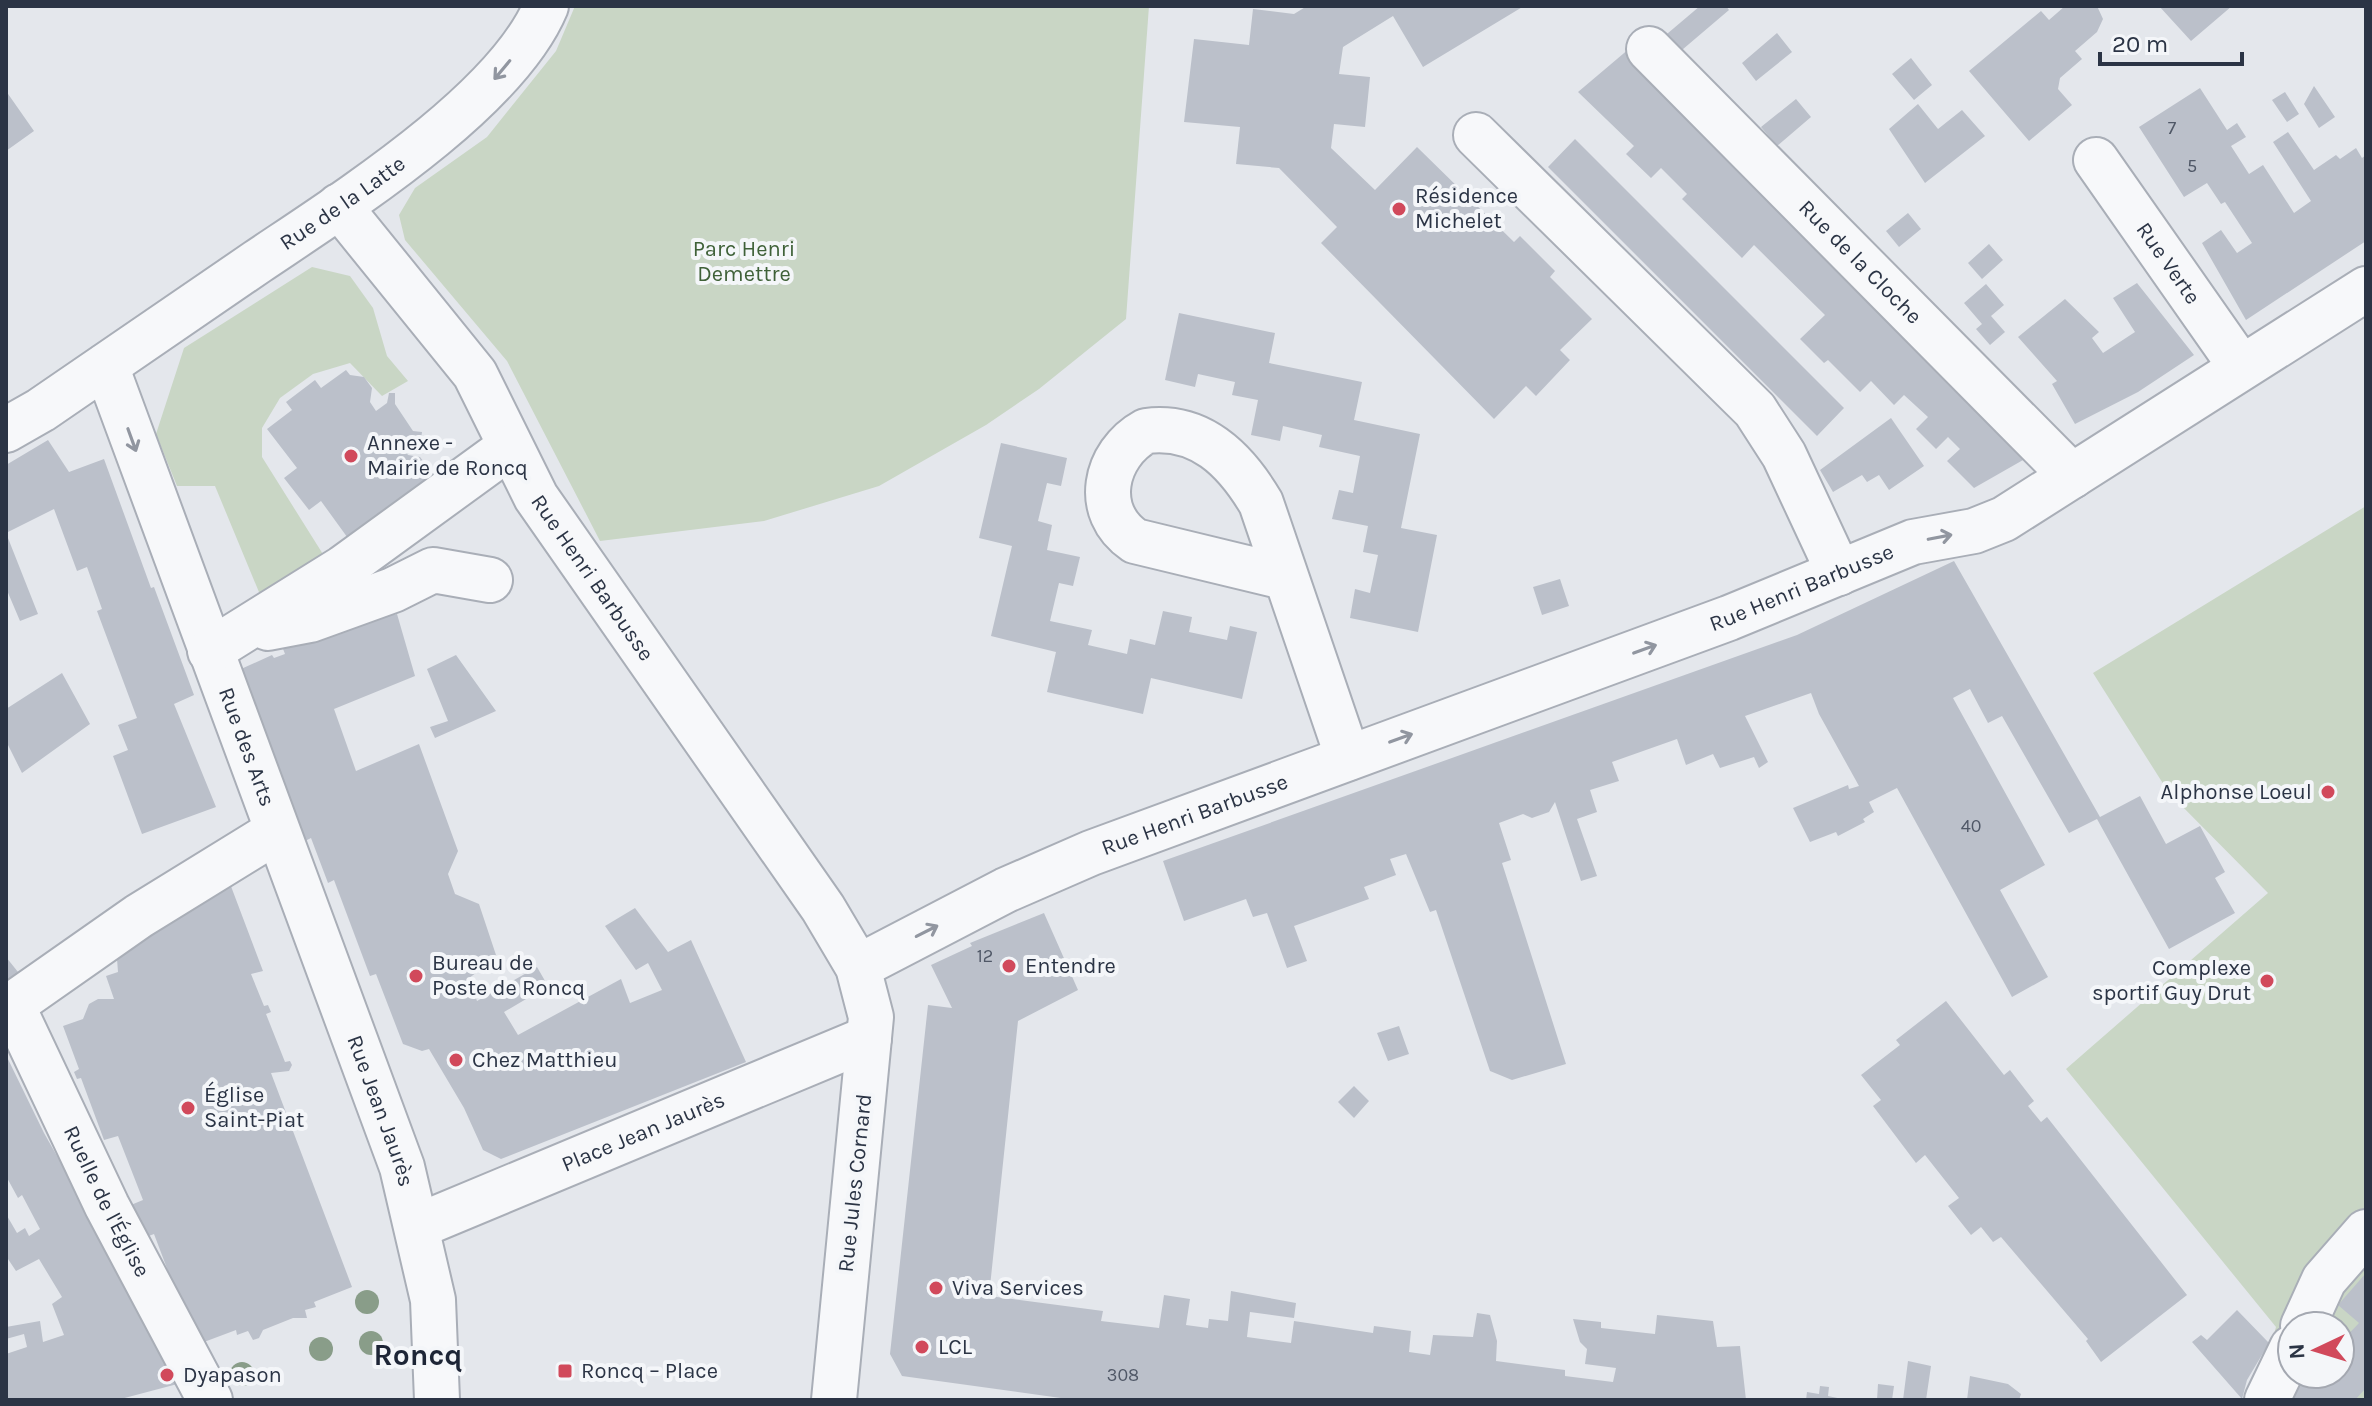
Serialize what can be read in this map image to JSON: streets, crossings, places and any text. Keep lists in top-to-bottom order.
{
  "streets": {
    "street": [
      "Rue de la Latte",
      "Rue de la Cloche",
      "Rue Verte",
      "Rue Henri Barbusse",
      "Rue des Arts",
      "Rue Jean Jaurès",
      "Place Jean Jaurès",
      "Rue Jules Cornard",
      "Ruelle de l'Église"
    ]
  },
  "crossings": [
    ["Rue de la Latte", "Rue Henri Barbusse"],
    ["Rue de la Latte", "Rue des Arts"],
    ["Rue de la Cloche", "Rue Henri Barbusse"],
    ["Rue Verte", "Rue Henri Barbusse"],
    ["Rue Henri Barbusse", "Rue Jules Cornard"],
    ["Rue des Arts", "Rue Jean Jaurès"],
    ["Rue des Arts", "Ruelle de l'Église"],
    ["Rue Jean Jaurès", "Place Jean Jaurès"],
    ["Place Jean Jaurès", "Rue Jules Cornard"]
  ],
  "one_way": ["Rue de la Latte", "Rue Henri Barbusse", "Rue des Arts"],
  "districts": ["Roncq"],
  "parks": ["Parc Henri Demettre"],
  "places": {
    "other": [
      "Résidence Michelet",
      "Annexe - Mairie de Roncq",
      "Alphonse Loeul",
      "Entendre",
      "Bureau de Poste de Roncq",
      "Complexe sportif Guy Drut",
      "Chez Matthieu",
      "Église Saint-Piat",
      "Viva Services",
      "LCL",
      "Dyapason"
    ],
    "transit": ["Roncq – Place"]
  },
  "house_numbers": [
    "7",
    "5",
    "40",
    "12",
    "308"
  ],
  "scale_bar": "20 m",
  "north": "left"
}
